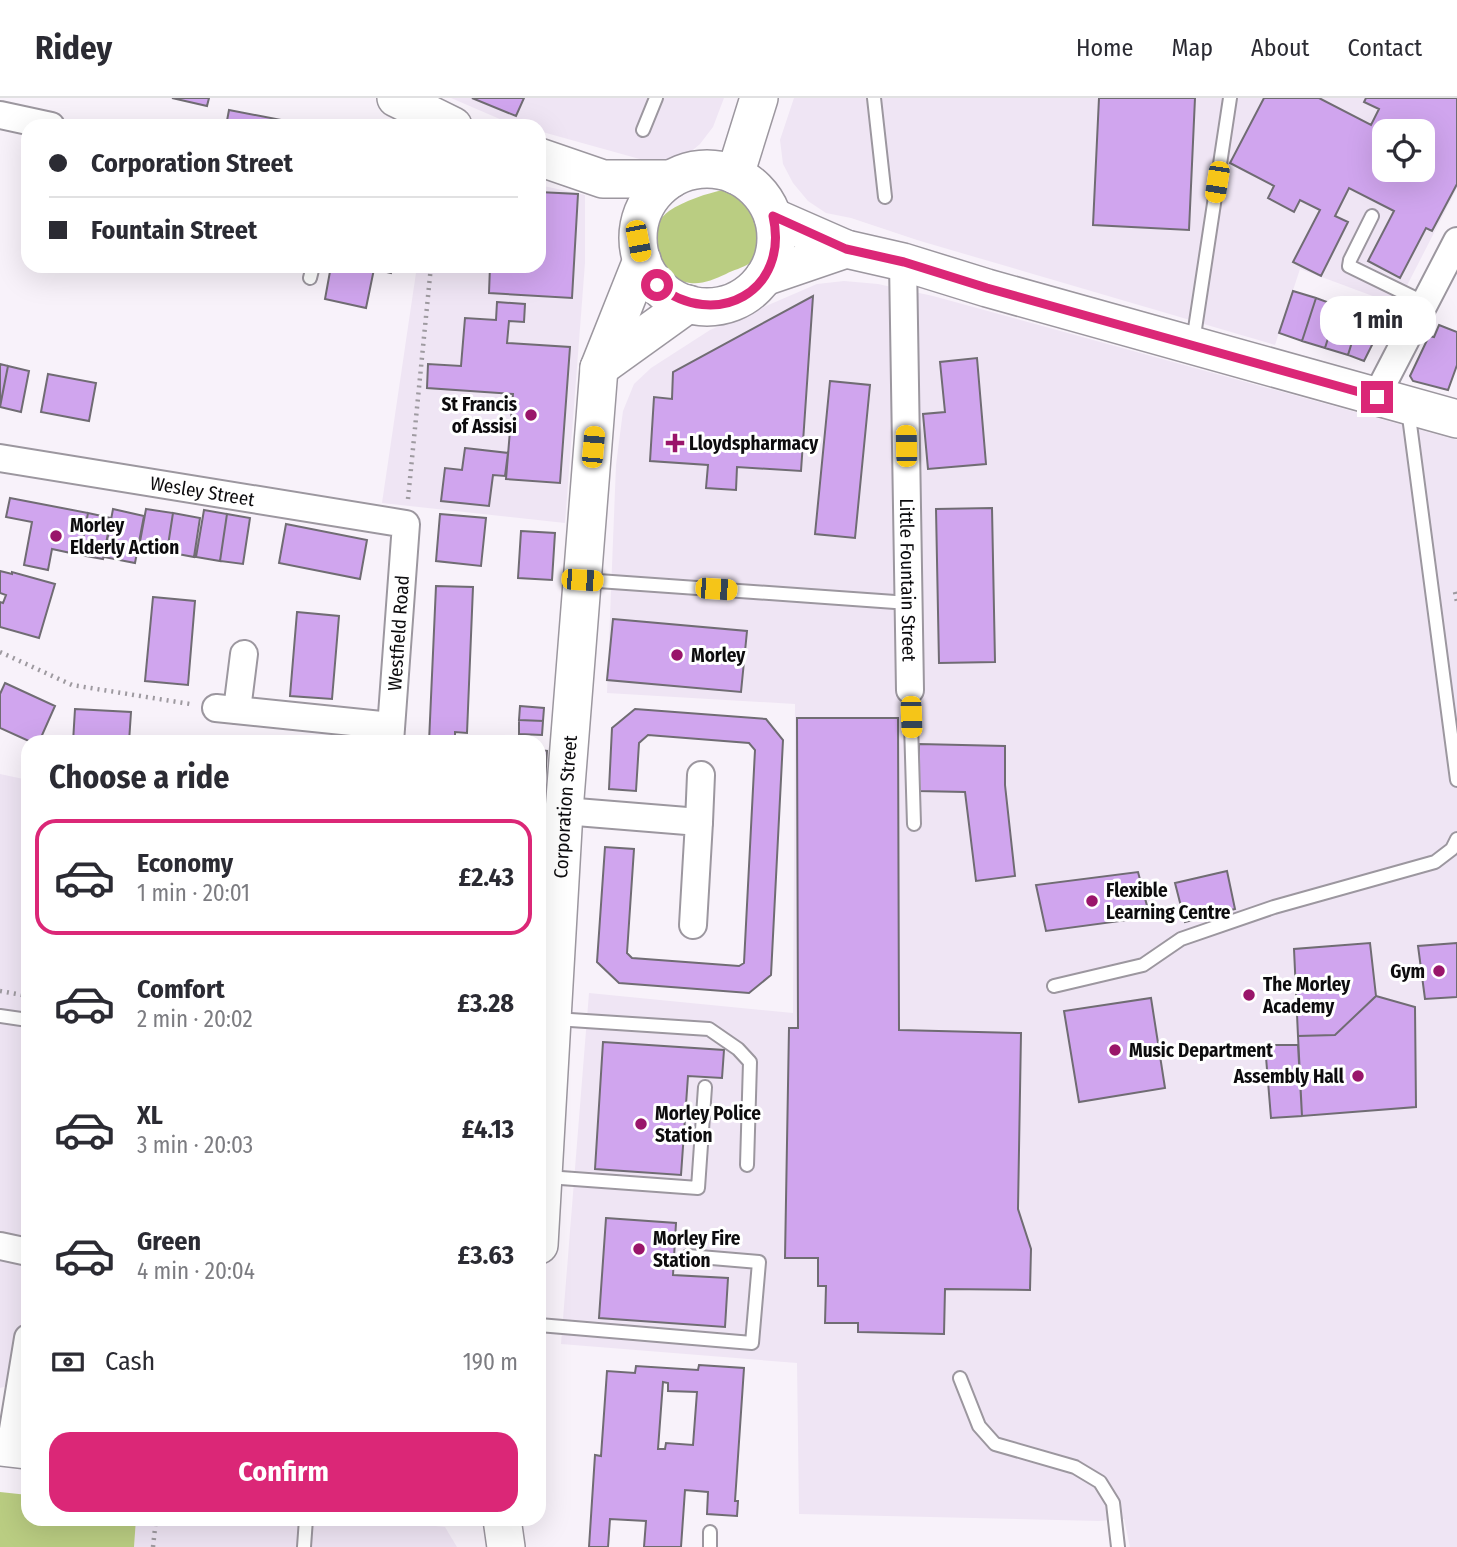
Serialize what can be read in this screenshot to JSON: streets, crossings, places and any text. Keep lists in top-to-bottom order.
{
  "streets": {
    "main road": ["Corporation Street"],
    "street": ["Wesley Street", "Little Fountain Street", "Westfield Road"]
  },
  "crossings": [
    ["Wesley Street", "Westfield Road"]
  ],
  "places": {
    "other": [
      "St Francis of Assisi",
      "Morley Elderly Action",
      "Morley",
      "Flexible Learning Centre",
      "Gym",
      "The Morley Academy",
      "Music Department",
      "Assembly Hall",
      "Morley Police Station",
      "Morley Fire Station"
    ],
    "health": ["Lloydspharmacy"]
  },
  "page": {
    "header": "Ridey",
    "nav": [
      "Home",
      "Map",
      "About",
      "Contact"
    ],
    "banner": ["Corporation Street", "Fountain Street"],
    "bubble": "1 min",
    "heading": "Choose a ride",
    "list": [
      {
        "name": "Economy",
        "note": "1 min · 20:01",
        "value": "£2.43"
      },
      {
        "name": "Comfort",
        "note": "2 min · 20:02",
        "value": "£3.28"
      },
      {
        "name": "XL",
        "note": "3 min · 20:03",
        "value": "£4.13"
      },
      {
        "name": "Green",
        "note": "4 min · 20:04",
        "value": "£3.63"
      }
    ],
    "pay": ["Cash", "190 m"],
    "buttons": "Confirm"
  }
}
